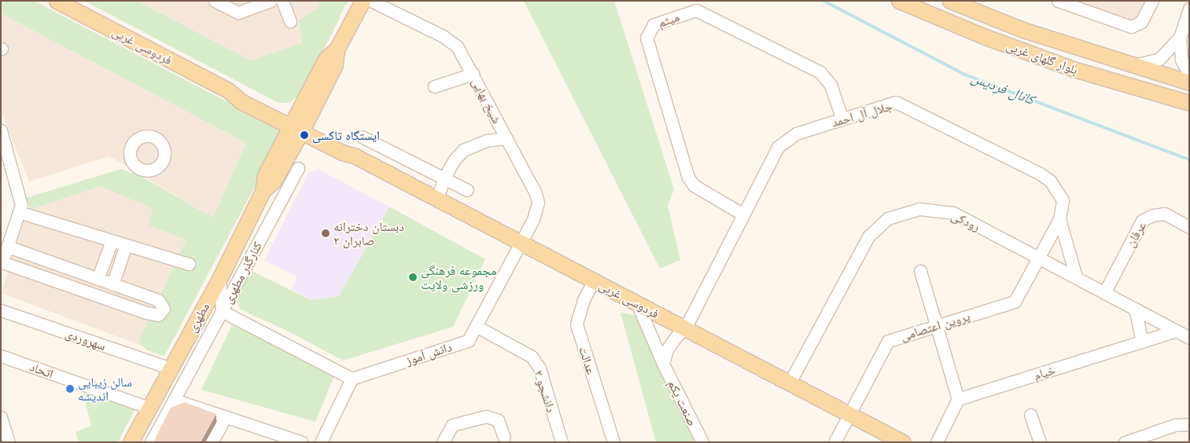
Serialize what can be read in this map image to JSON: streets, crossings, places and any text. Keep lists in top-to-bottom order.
{
  "streets": {
    "main road": ["فردوسی غربی", "بلوار گلهای غربی", "مطهری"],
    "street": [
      "میثم",
      "شیخ بهایی",
      "جلال آل احمد",
      "رودکی",
      "عرفان",
      "کنارگذر مطهری",
      "پروین اعتصامی",
      "سهروردی",
      "دانش آموز",
      "عدالت",
      "اتحاد",
      "خیام",
      "دانشجو ۲",
      "صنعت یکم"
    ]
  },
  "crossings": [
    ["میثم", "جلال آل احمد"],
    ["فردوسی غربی", "شیخ بهایی"],
    ["فردوسی غربی", "جلال آل احمد"],
    ["فردوسی غربی", "رودکی"],
    ["فردوسی غربی", "مطهری"],
    ["فردوسی غربی", "پروین اعتصامی"],
    ["فردوسی غربی", "دانش آموز"],
    ["فردوسی غربی", "عدالت"],
    ["فردوسی غربی", "صنعت یکم"],
    ["شیخ بهایی", "دانش آموز"],
    ["جلال آل احمد", "رودکی"],
    ["جلال آل احمد", "پروین اعتصامی"],
    ["رودکی", "عرفان"],
    ["رودکی", "پروین اعتصامی"],
    ["رودکی", "خیام"],
    ["کنارگذر مطهری", "دانش آموز"],
    ["مطهری", "سهروردی"],
    ["مطهری", "اتحاد"],
    ["دانش آموز", "دانشجو ۲"]
  ],
  "water": ["کانال فردیس"],
  "places": [
    "ایستگاه تاکسی",
    "دبستان دخترانه صابران ۲",
    "مجموعه فرهنگی ورزشی ولایت",
    "سالن زیبایی اندیشه"
  ]
}
